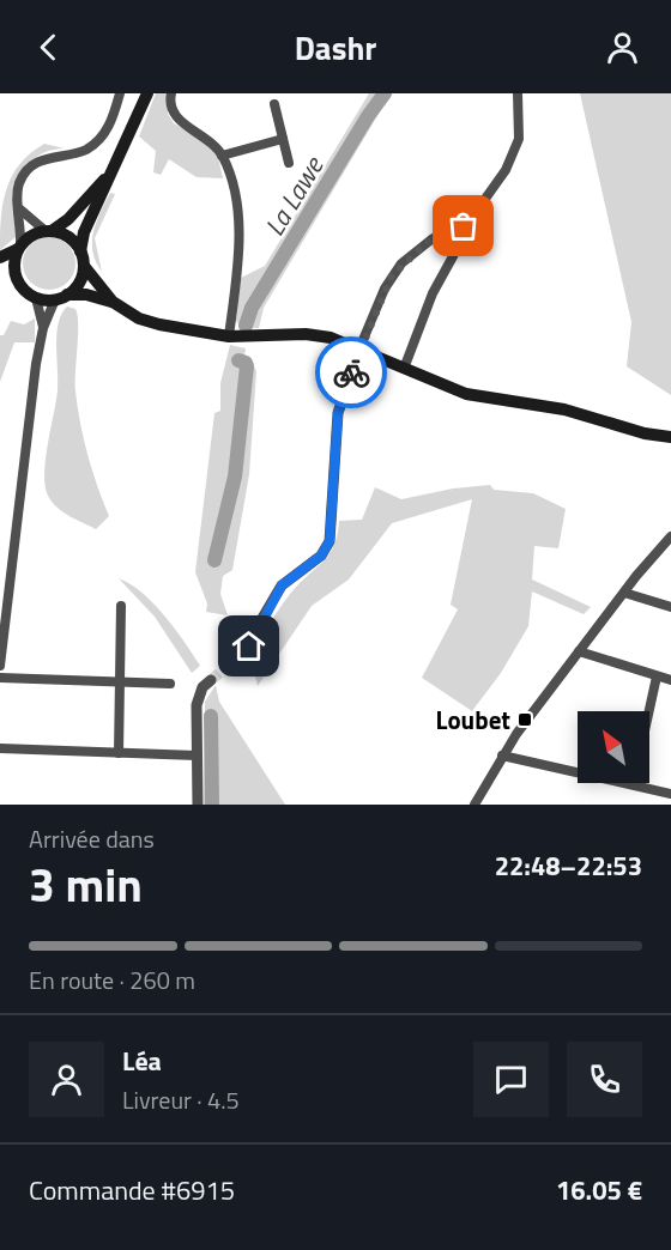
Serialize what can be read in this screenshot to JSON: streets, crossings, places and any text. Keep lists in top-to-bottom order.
{
  "water": ["La Lawe"],
  "places": {
    "transit": ["Loubet"]
  },
  "north": "top left",
  "page": {
    "header": "Dashr",
    "heading": ["3 min", "Arrivée dans", "22:48–22:53"],
    "panel": [
      "Léa",
      "Livreur · 4.5",
      "Commande #6915",
      "16.05 €"
    ],
    "bar": "En route · 260 m"
  }
}
